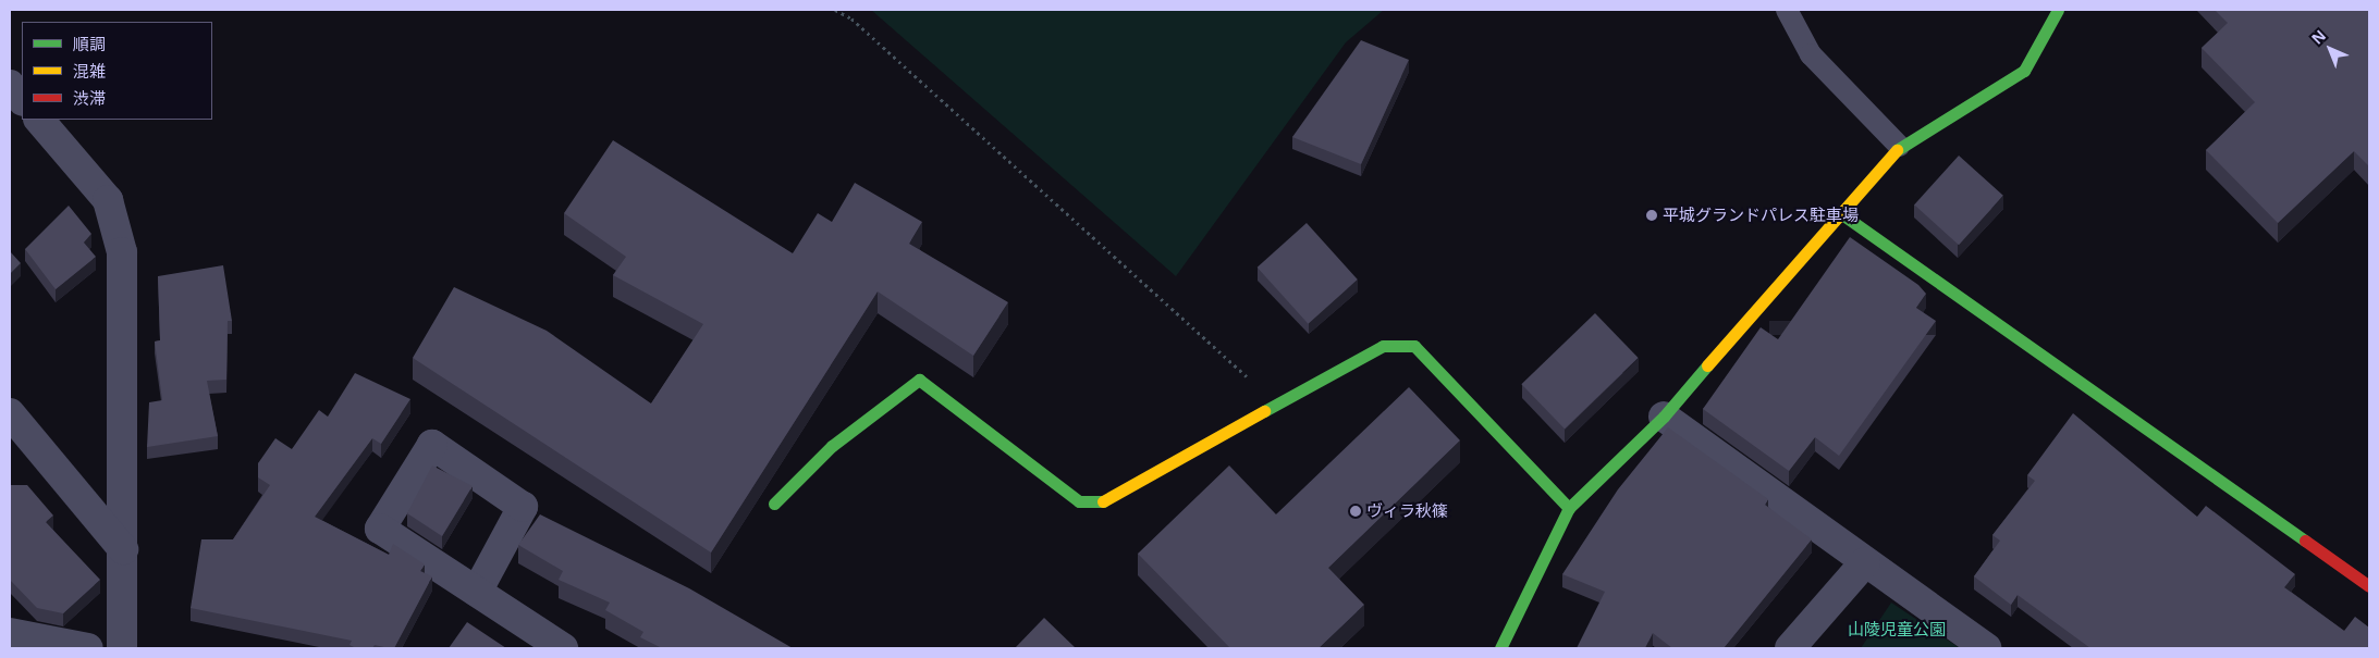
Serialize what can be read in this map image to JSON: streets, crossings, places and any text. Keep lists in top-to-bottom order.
{
  "parks": ["山陵児童公園"],
  "places": ["平城グランドパレス駐車場", "ヴィラ秋篠"],
  "legend": ["順調", "混雑", "渋滞"],
  "north": "top left"
}
